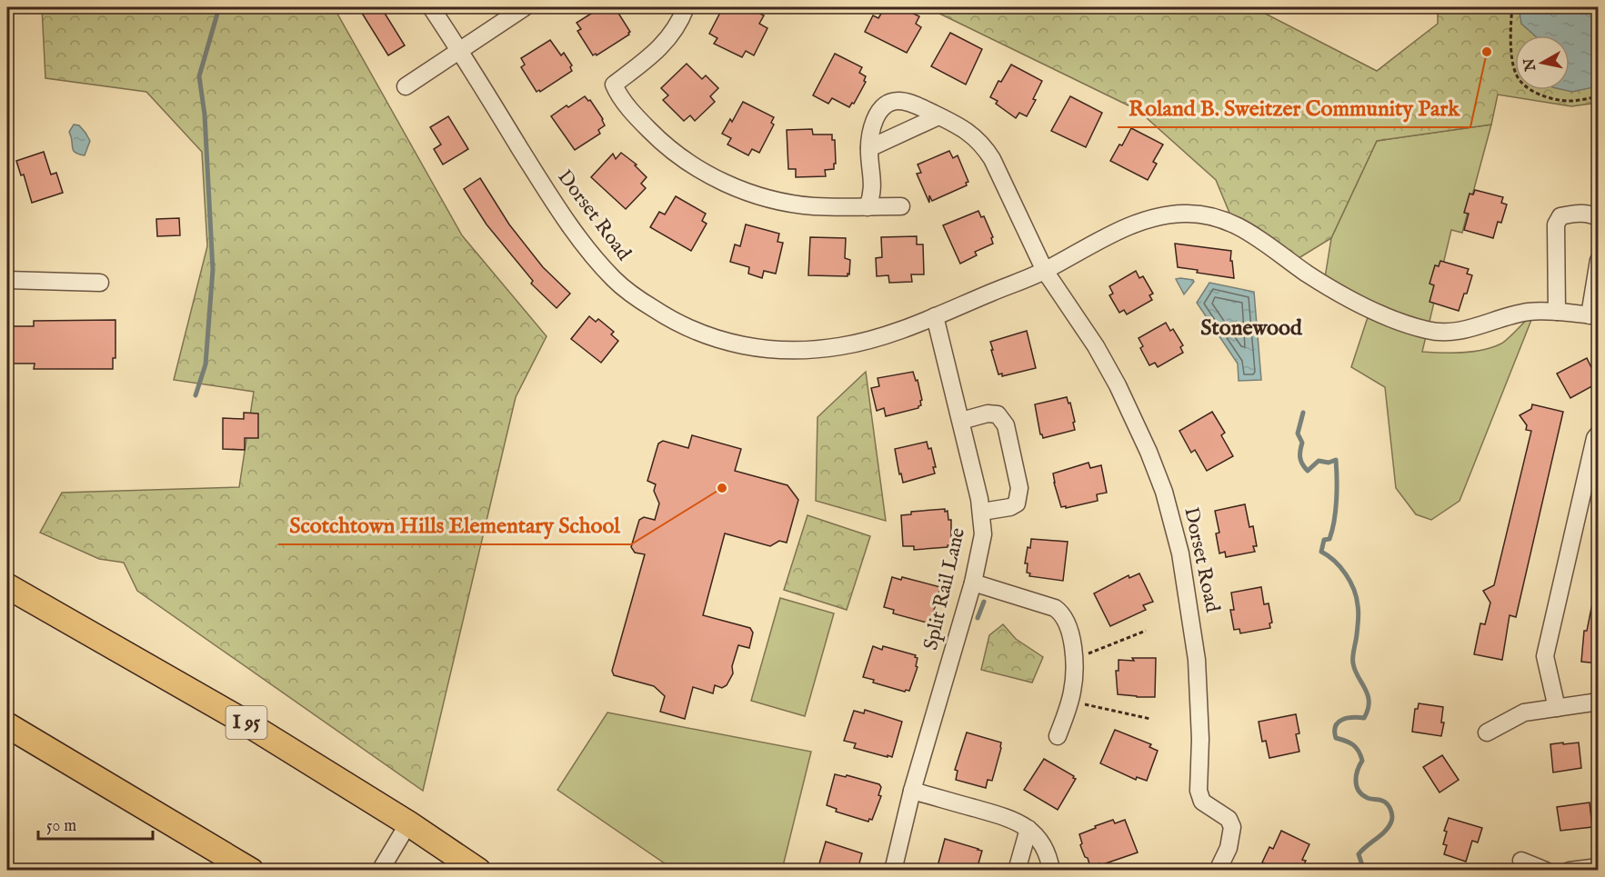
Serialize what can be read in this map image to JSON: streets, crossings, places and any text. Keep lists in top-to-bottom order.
{
  "streets": {
    "highway": ["I 95"],
    "street": ["Dorset Road", "Split Rail Lane"]
  },
  "crossings": [
    ["Dorset Road", "Split Rail Lane"]
  ],
  "districts": ["Stonewood"],
  "places": ["Roland B. Sweitzer Community Park", "Scotchtown Hills Elementary School"],
  "scale_bar": "50 m",
  "north": "left"
}
